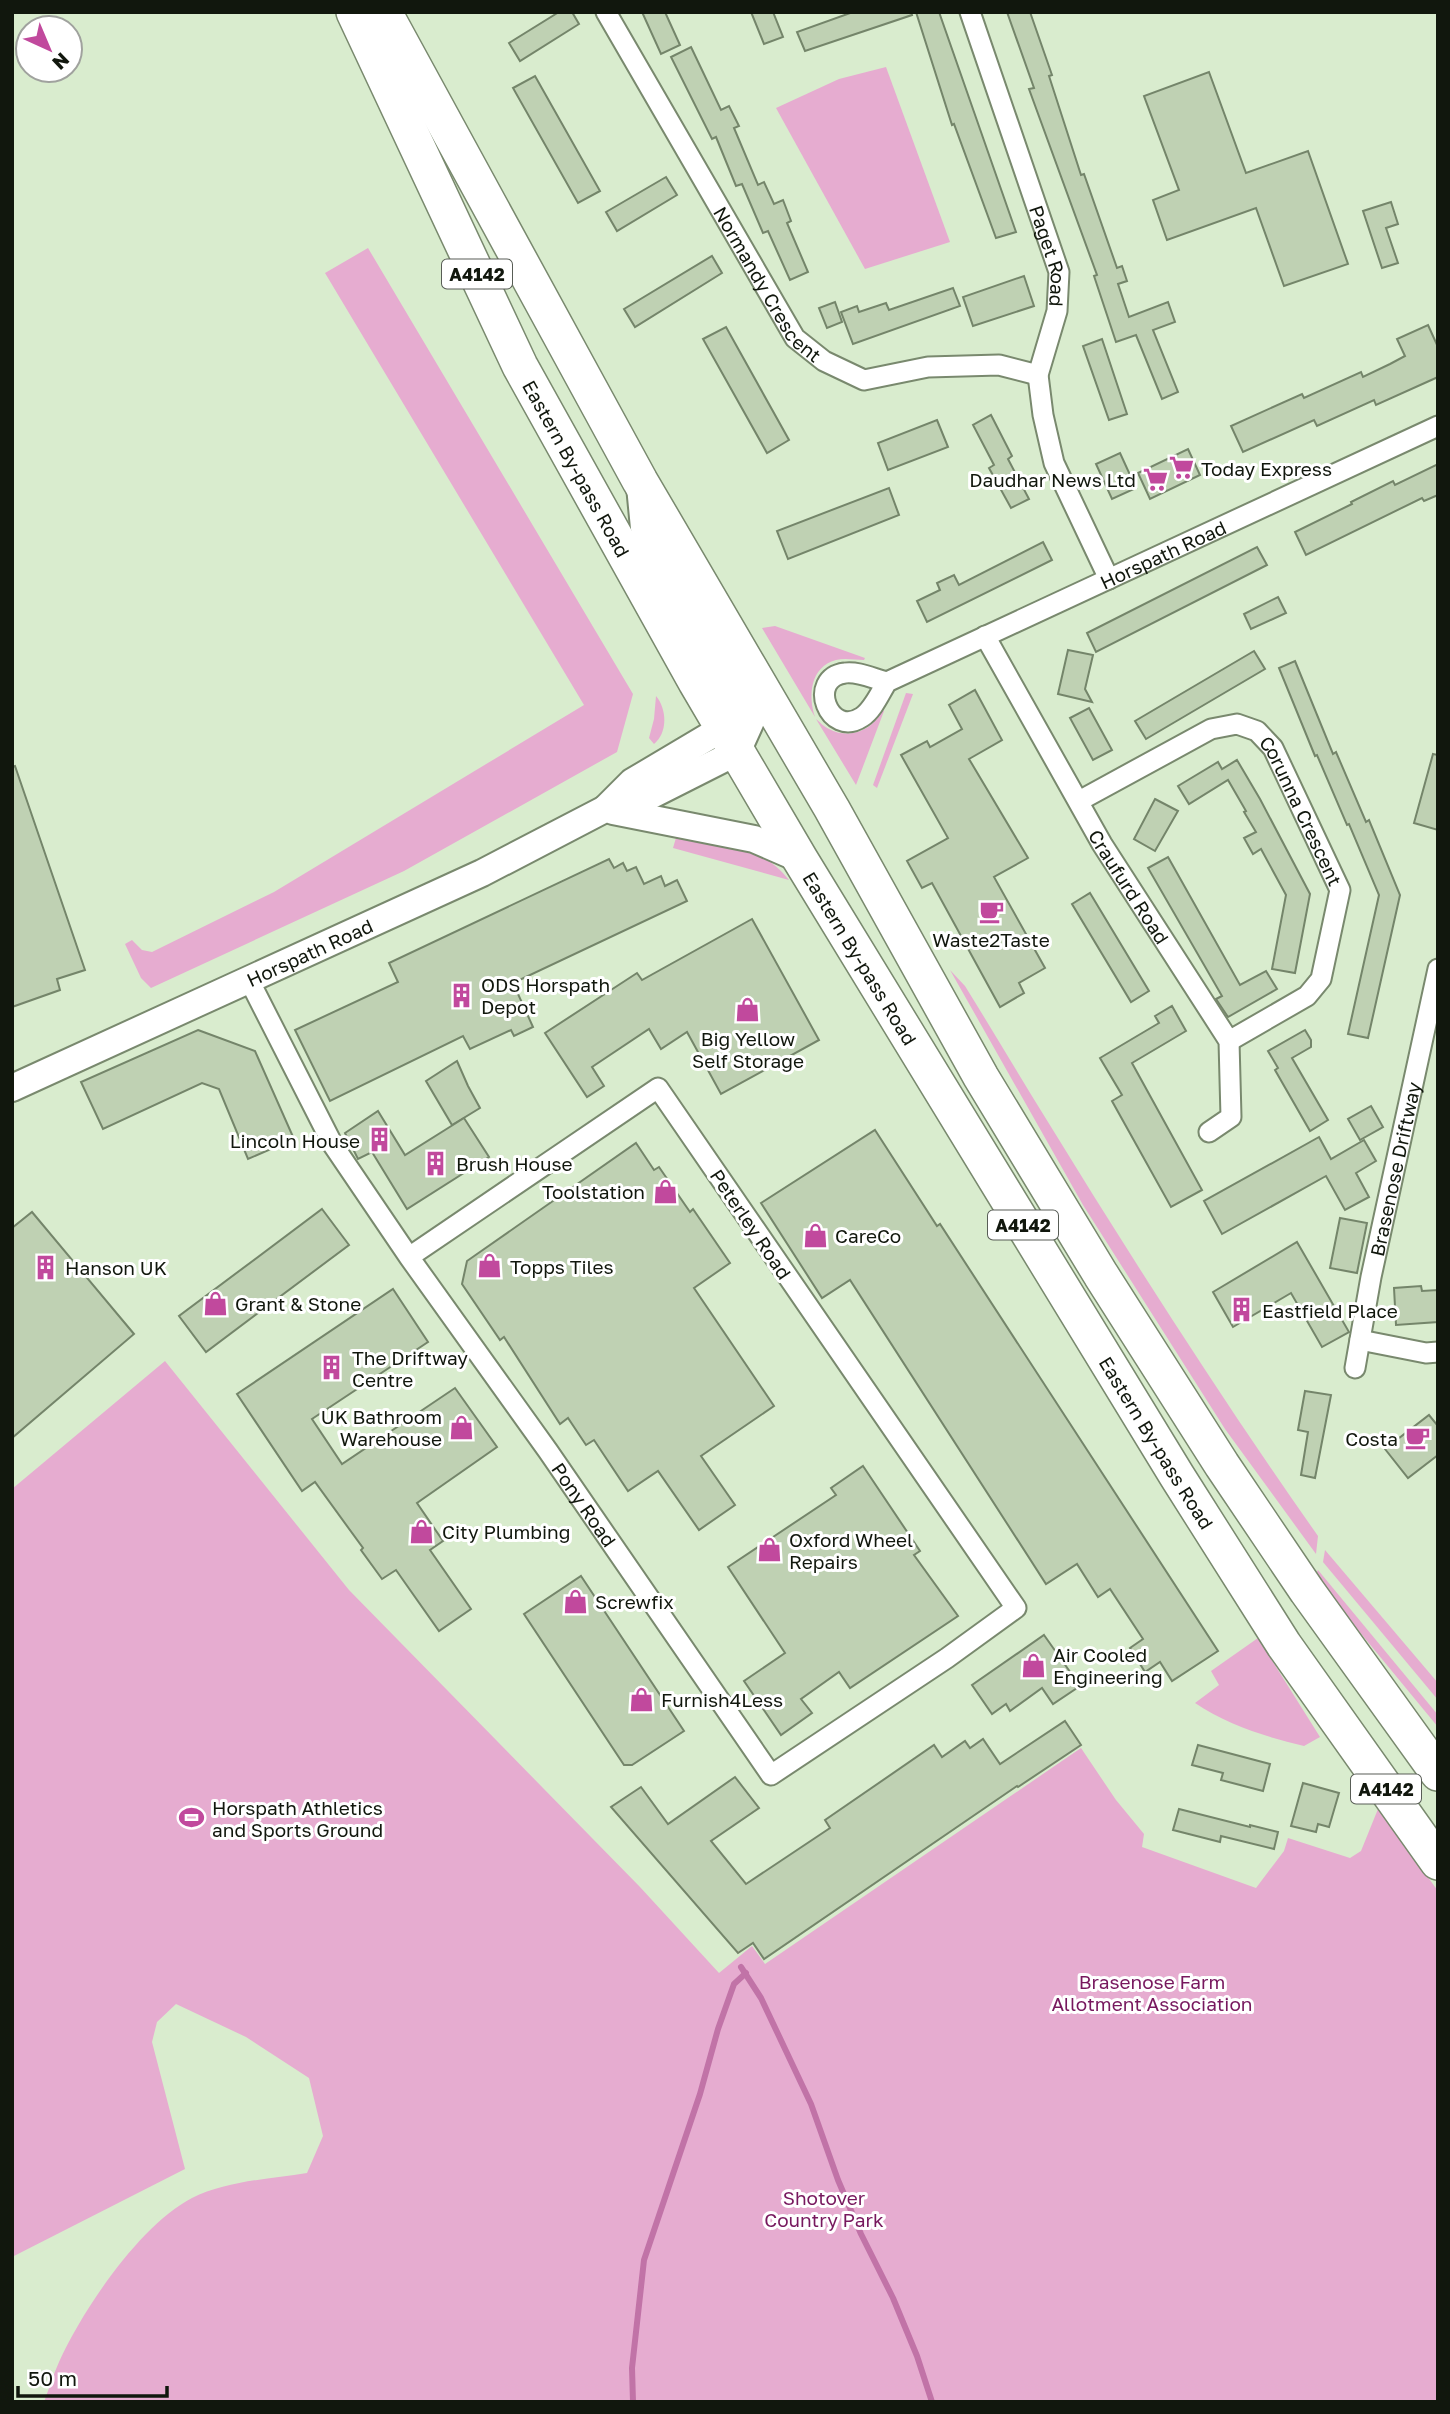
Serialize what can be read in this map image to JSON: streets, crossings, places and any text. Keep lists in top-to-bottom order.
{
  "streets": {
    "highway": ["A4142", "Eastern By-pass Road"],
    "street": [
      "Paget Road",
      "Normandy Crescent",
      "Horspath Road",
      "Corunna Crescent",
      "Craufurd Road",
      "Brasenose Driftway",
      "Peterley Road",
      "Pony Road"
    ]
  },
  "crossings": [
    ["Paget Road", "Normandy Crescent"],
    ["Paget Road", "Horspath Road"],
    ["Eastern By-pass Road", "Horspath Road"],
    ["Horspath Road", "Craufurd Road"],
    ["Horspath Road", "Pony Road"],
    ["Corunna Crescent", "Craufurd Road"],
    ["Peterley Road", "Pony Road"]
  ],
  "parks": ["Brasenose Farm Allotment Association", "Shotover Country Park"],
  "places": {
    "supermarket": ["Today Express", "Daudhar News Ltd"],
    "cafe": ["Waste2Taste", "Costa"],
    "building": [
      "ODS Horspath Depot",
      "Lincoln House",
      "Brush House",
      "Hanson UK",
      "Eastfield Place",
      "The Driftway Centre"
    ],
    "shop": [
      "Big Yellow Self Storage",
      "Toolstation",
      "CareCo",
      "Topps Tiles",
      "Grant & Stone",
      "UK Bathroom Warehouse",
      "City Plumbing",
      "Oxford Wheel Repairs",
      "Screwfix",
      "Air Cooled Engineering",
      "Furnish4Less"
    ],
    "sports": ["Horspath Athletics and Sports Ground"]
  },
  "scale_bar": "50 m",
  "north": "bottom right"
}
